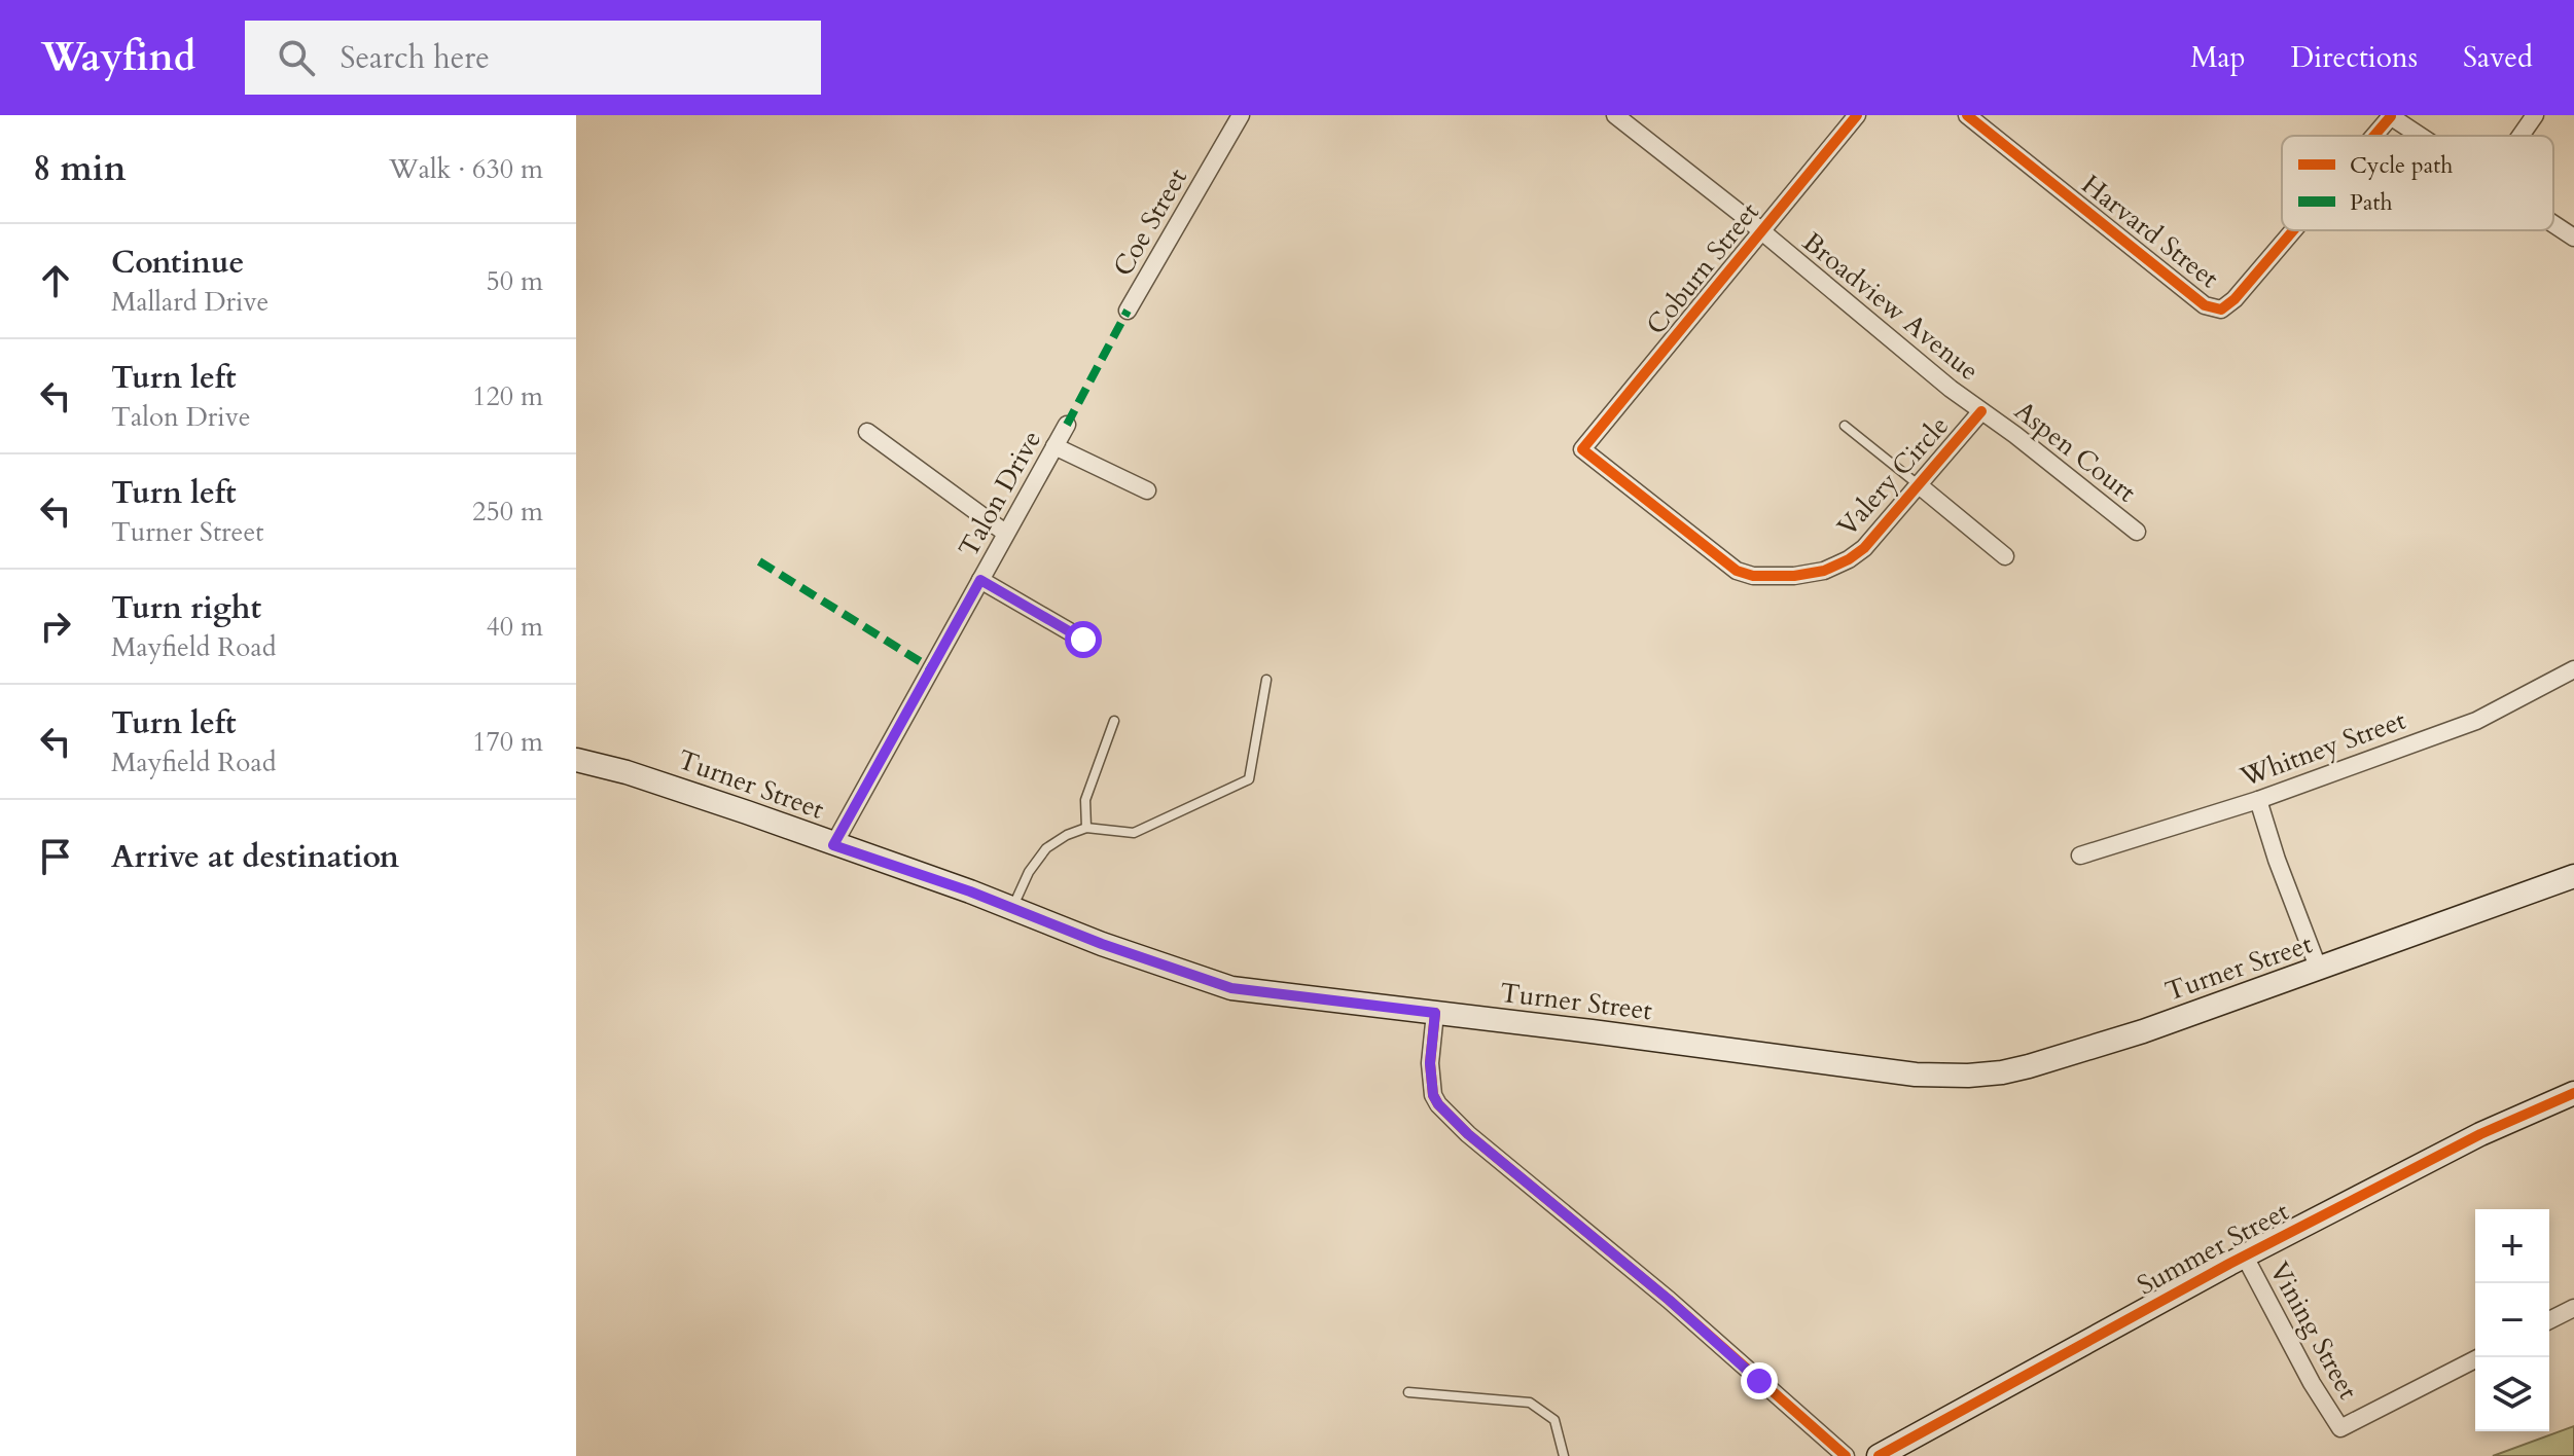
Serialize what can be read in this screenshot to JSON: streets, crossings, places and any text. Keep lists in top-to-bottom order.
{
  "streets": {
    "main road": ["Turner Street", "Summer Street"],
    "street": [
      "Coe Street",
      "Harvard Street",
      "Coburn Street",
      "Broadview Avenue",
      "Aspen Court",
      "Valery Circle",
      "Talon Drive",
      "Whitney Street",
      "Vining Street"
    ]
  },
  "crossings": [
    ["Coburn Street", "Broadview Avenue"],
    ["Coburn Street", "Valery Circle"],
    ["Broadview Avenue", "Aspen Court"],
    ["Broadview Avenue", "Valery Circle"],
    ["Aspen Court", "Valery Circle"],
    ["Talon Drive", "Turner Street"],
    ["Summer Street", "Vining Street"]
  ],
  "legend": ["Cycle path", "Path"],
  "page": {
    "header": "Wayfind",
    "search": "Search here",
    "nav": ["Map", "Directions", "Saved"],
    "heading": ["8 min", "Walk · 630 m"],
    "list": [
      ["Continue", "Mallard Drive", "50 m"],
      ["Turn left", "Talon Drive", "120 m"],
      ["Turn left", "Turner Street", "250 m"],
      ["Turn right", "Mayfield Road", "40 m"],
      ["Turn left", "Mayfield Road", "170 m"],
      "Arrive at destination"
    ],
    "map_buttons": ["+", "−"]
  }
}
